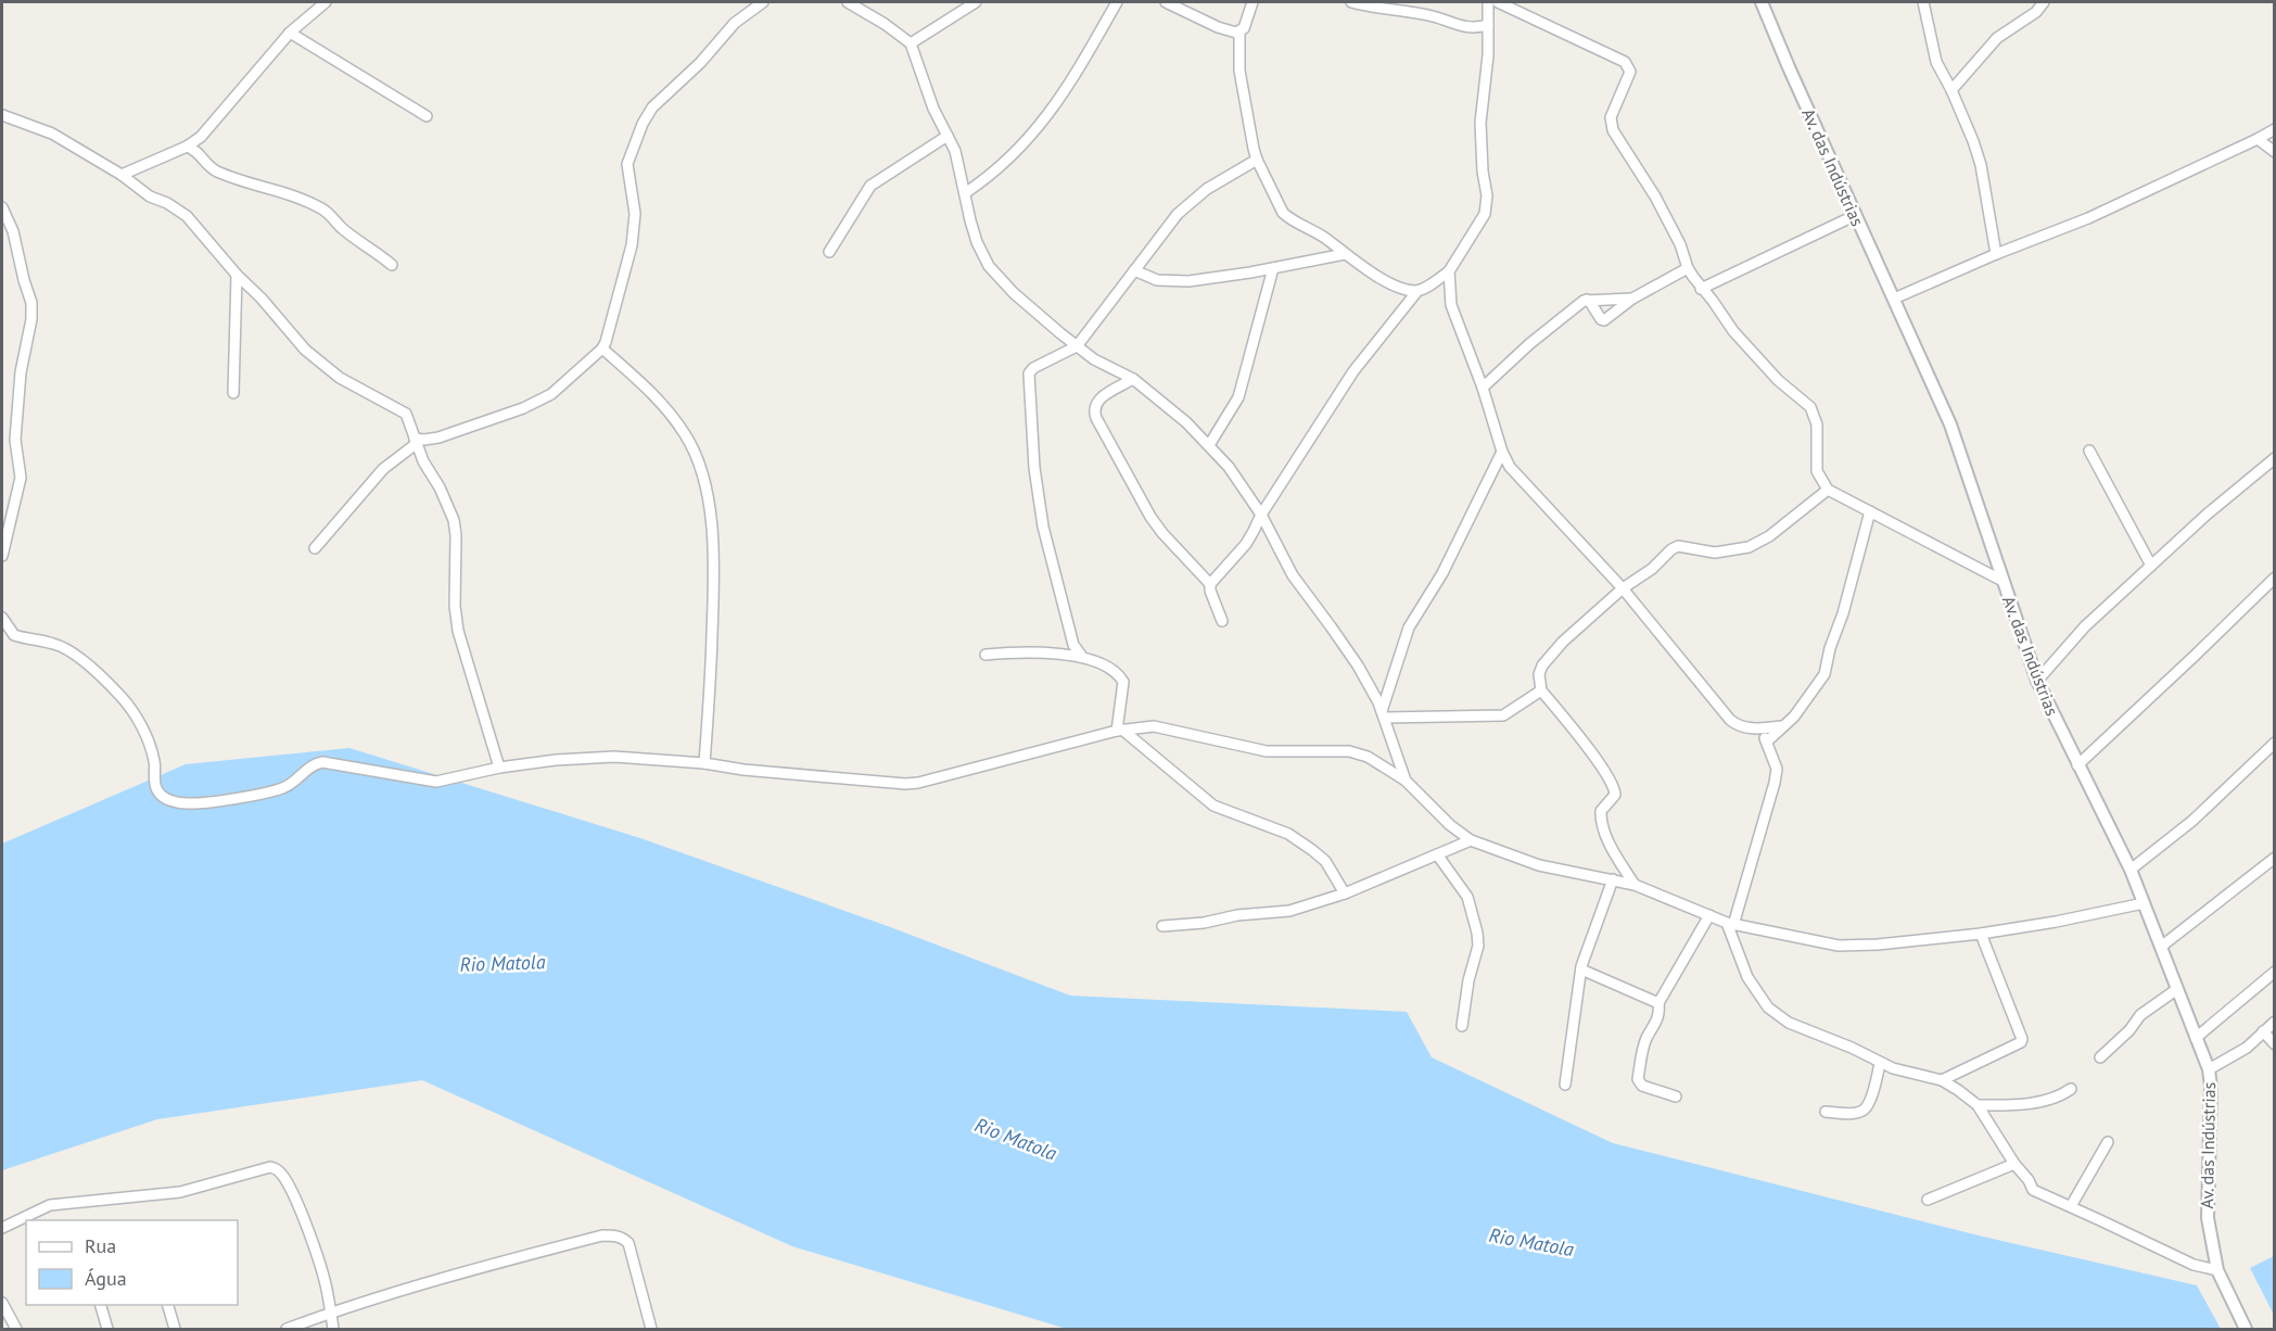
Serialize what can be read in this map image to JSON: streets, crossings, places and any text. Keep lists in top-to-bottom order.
{
  "streets": {
    "street": ["Av. das Indústrias"]
  },
  "water": ["Rio Matola"],
  "legend": ["Rua", "Água"]
}
